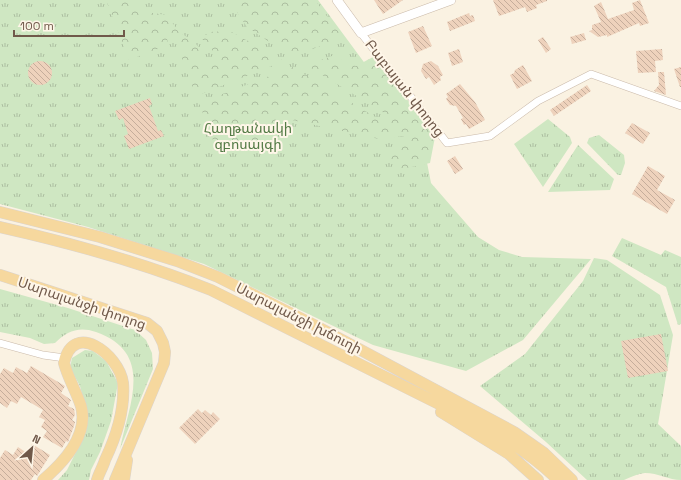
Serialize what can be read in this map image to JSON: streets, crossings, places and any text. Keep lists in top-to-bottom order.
{
  "streets": {
    "main road": ["Սարալանջի փողոց", "Սարալանջի խճուղի"],
    "street": ["Բաբայան փողոց"]
  },
  "parks": ["Հաղթանակի զբոսայգի"],
  "scale_bar": "100 m",
  "north": "top right"
}
